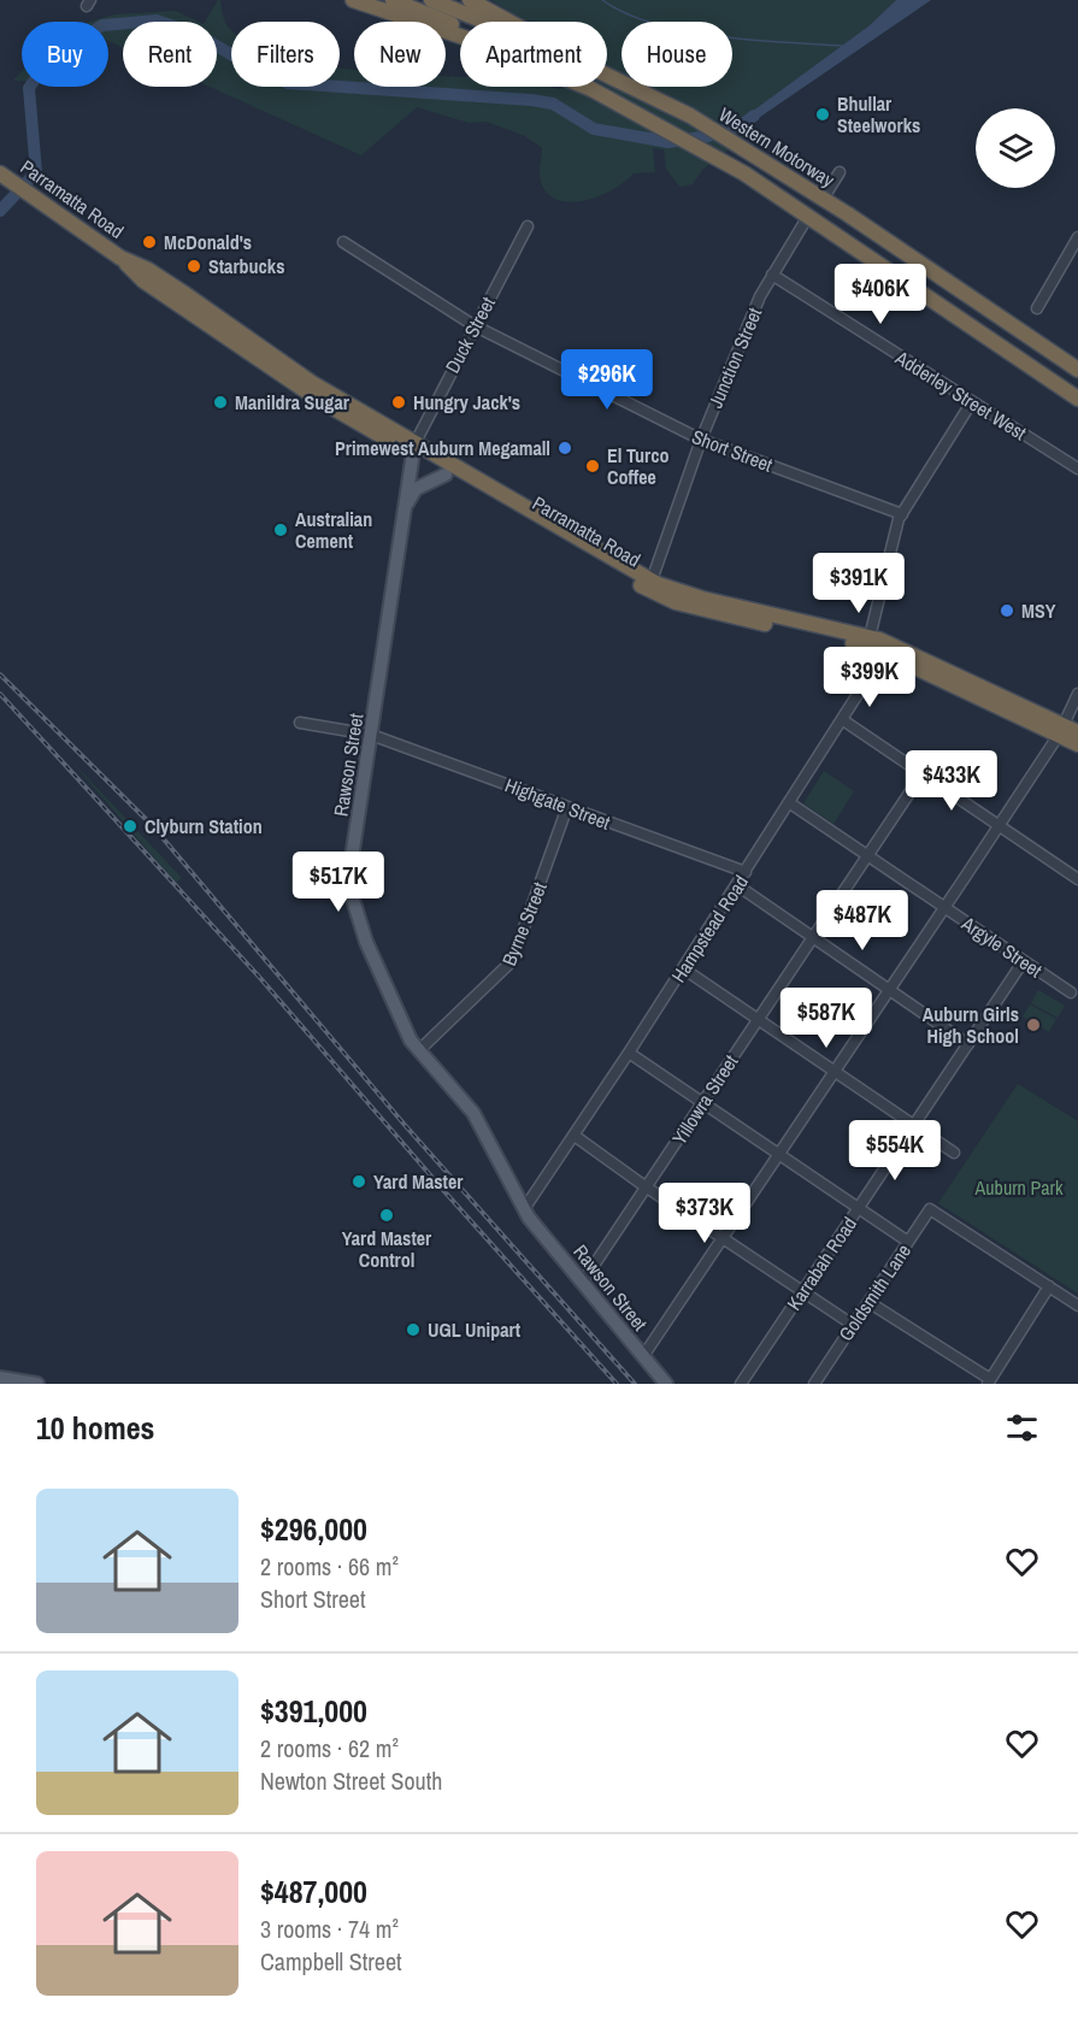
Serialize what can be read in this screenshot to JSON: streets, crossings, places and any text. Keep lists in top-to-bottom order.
{
  "streets": {
    "highway": ["Western Motorway", "Parramatta Road"],
    "main road": ["Rawson Street"],
    "street": [
      "Duck Street",
      "Junction Street",
      "Adderley Street West",
      "Short Street",
      "Highgate Street",
      "Byrne Street",
      "Hampstead Road",
      "Argyle Street",
      "Yillowra Street",
      "Karrabah Road",
      "Goldsmith Lane"
    ]
  },
  "crossings": [
    ["Parramatta Road", "Duck Street"],
    ["Parramatta Road", "Junction Street"],
    ["Parramatta Road", "Rawson Street"],
    ["Parramatta Road", "Hampstead Road"],
    ["Duck Street", "Short Street"],
    ["Duck Street", "Rawson Street"],
    ["Junction Street", "Adderley Street West"],
    ["Junction Street", "Short Street"],
    ["Rawson Street", "Highgate Street"],
    ["Rawson Street", "Byrne Street"],
    ["Rawson Street", "Hampstead Road"],
    ["Rawson Street", "Yillowra Street"],
    ["Highgate Street", "Byrne Street"],
    ["Highgate Street", "Hampstead Road"],
    ["Hampstead Road", "Argyle Street"],
    ["Argyle Street", "Yillowra Street"],
    ["Argyle Street", "Karrabah Road"]
  ],
  "parks": ["Auburn Park"],
  "places": [
    "Bhullar Steelworks",
    "McDonald's",
    "Starbucks",
    "Manildra Sugar",
    "Hungry Jack's",
    "Primewest Auburn Megamall",
    "El Turco Coffee",
    "Australian Cement",
    "MSY",
    "Clyburn Station",
    "Auburn Girls High School",
    "Yard Master",
    "Yard Master Control",
    "UGL Unipart"
  ],
  "page": {
    "chip": [
      "Buy",
      "Rent",
      "Filters",
      "New",
      "Apartment",
      "House"
    ],
    "price": [
      "$406K",
      "$296K",
      "$391K",
      "$399K",
      "$433K",
      "$517K",
      "$487K",
      "$587K",
      "$554K",
      "$373K"
    ],
    "heading": "10 homes",
    "list": [
      {
        "name": "$296,000",
        "note": "2 rooms · 66 m² · Short Street"
      },
      {
        "name": "$391,000",
        "note": "2 rooms · 62 m² · Newton Street South"
      },
      {
        "name": "$487,000",
        "note": "3 rooms · 74 m² · Campbell Street"
      }
    ]
  }
}
